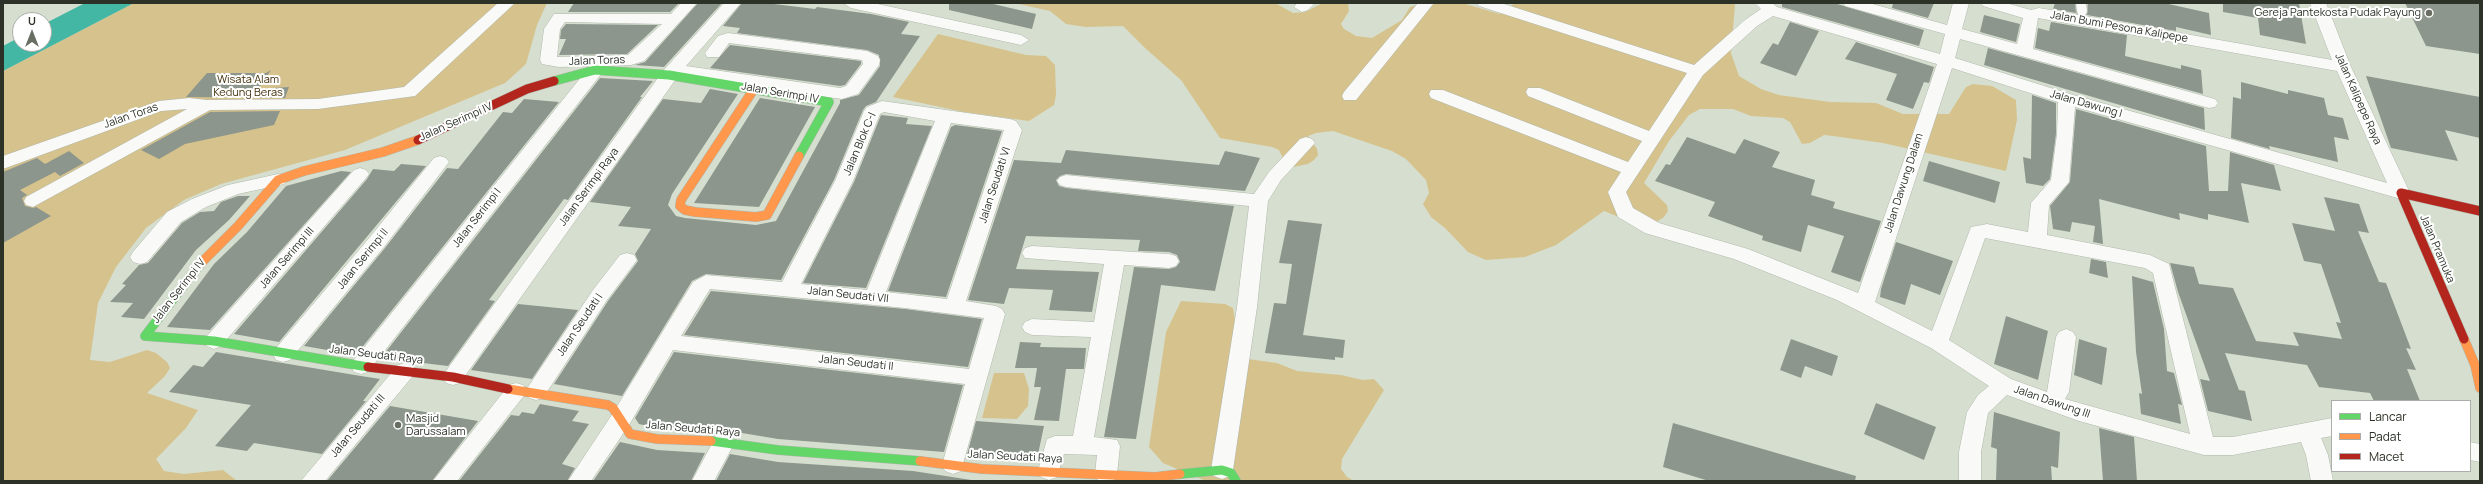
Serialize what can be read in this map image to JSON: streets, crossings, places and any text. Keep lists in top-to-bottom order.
{
  "streets": {
    "street": [
      "Jalan Bumi Pesona Kalipepe",
      "Jalan Toras",
      "Jalan Serimpi IV",
      "Jalan Kalipepe Raya",
      "Jalan Dawung I",
      "Jalan Blok C-I",
      "Jalan Dawung Dalam",
      "Jalan Seudati VI",
      "Jalan Serimpi Raya",
      "Jalan Serimpi I",
      "Jalan Pramuka",
      "Jalan Serimpi III",
      "Jalan Serimpi II",
      "Jalan Seudati VII",
      "Jalan Seudati I",
      "Jalan Seudati Raya",
      "Jalan Seudati II",
      "Jalan Dawung III",
      "Jalan Seudati III"
    ]
  },
  "crossings": [
    ["Jalan Bumi Pesona Kalipepe", "Jalan Kalipepe Raya"],
    ["Jalan Serimpi IV", "Jalan Serimpi Raya"],
    ["Jalan Serimpi IV", "Jalan Serimpi I"],
    ["Jalan Serimpi IV", "Jalan Seudati Raya"],
    ["Jalan Kalipepe Raya", "Jalan Dawung I"],
    ["Jalan Kalipepe Raya", "Jalan Pramuka"],
    ["Jalan Dawung I", "Jalan Dawung Dalam"],
    ["Jalan Dawung I", "Jalan Pramuka"],
    ["Jalan Blok C-I", "Jalan Seudati VI"],
    ["Jalan Blok C-I", "Jalan Seudati VII"],
    ["Jalan Seudati VI", "Jalan Seudati VII"],
    ["Jalan Serimpi Raya", "Jalan Seudati Raya"],
    ["Jalan Serimpi I", "Jalan Seudati Raya"],
    ["Jalan Serimpi III", "Jalan Seudati Raya"],
    ["Jalan Serimpi II", "Jalan Seudati Raya"],
    ["Jalan Seudati VII", "Jalan Seudati II"],
    ["Jalan Seudati I", "Jalan Seudati Raya"],
    ["Jalan Seudati Raya", "Jalan Seudati III"]
  ],
  "parks": ["Wisata Alam Kedung Beras"],
  "places": ["Gereja Pantekosta Pudak Payung", "Masjid Darussalam"],
  "legend": ["Lancar", "Padat", "Macet"],
  "north": "top"
}
